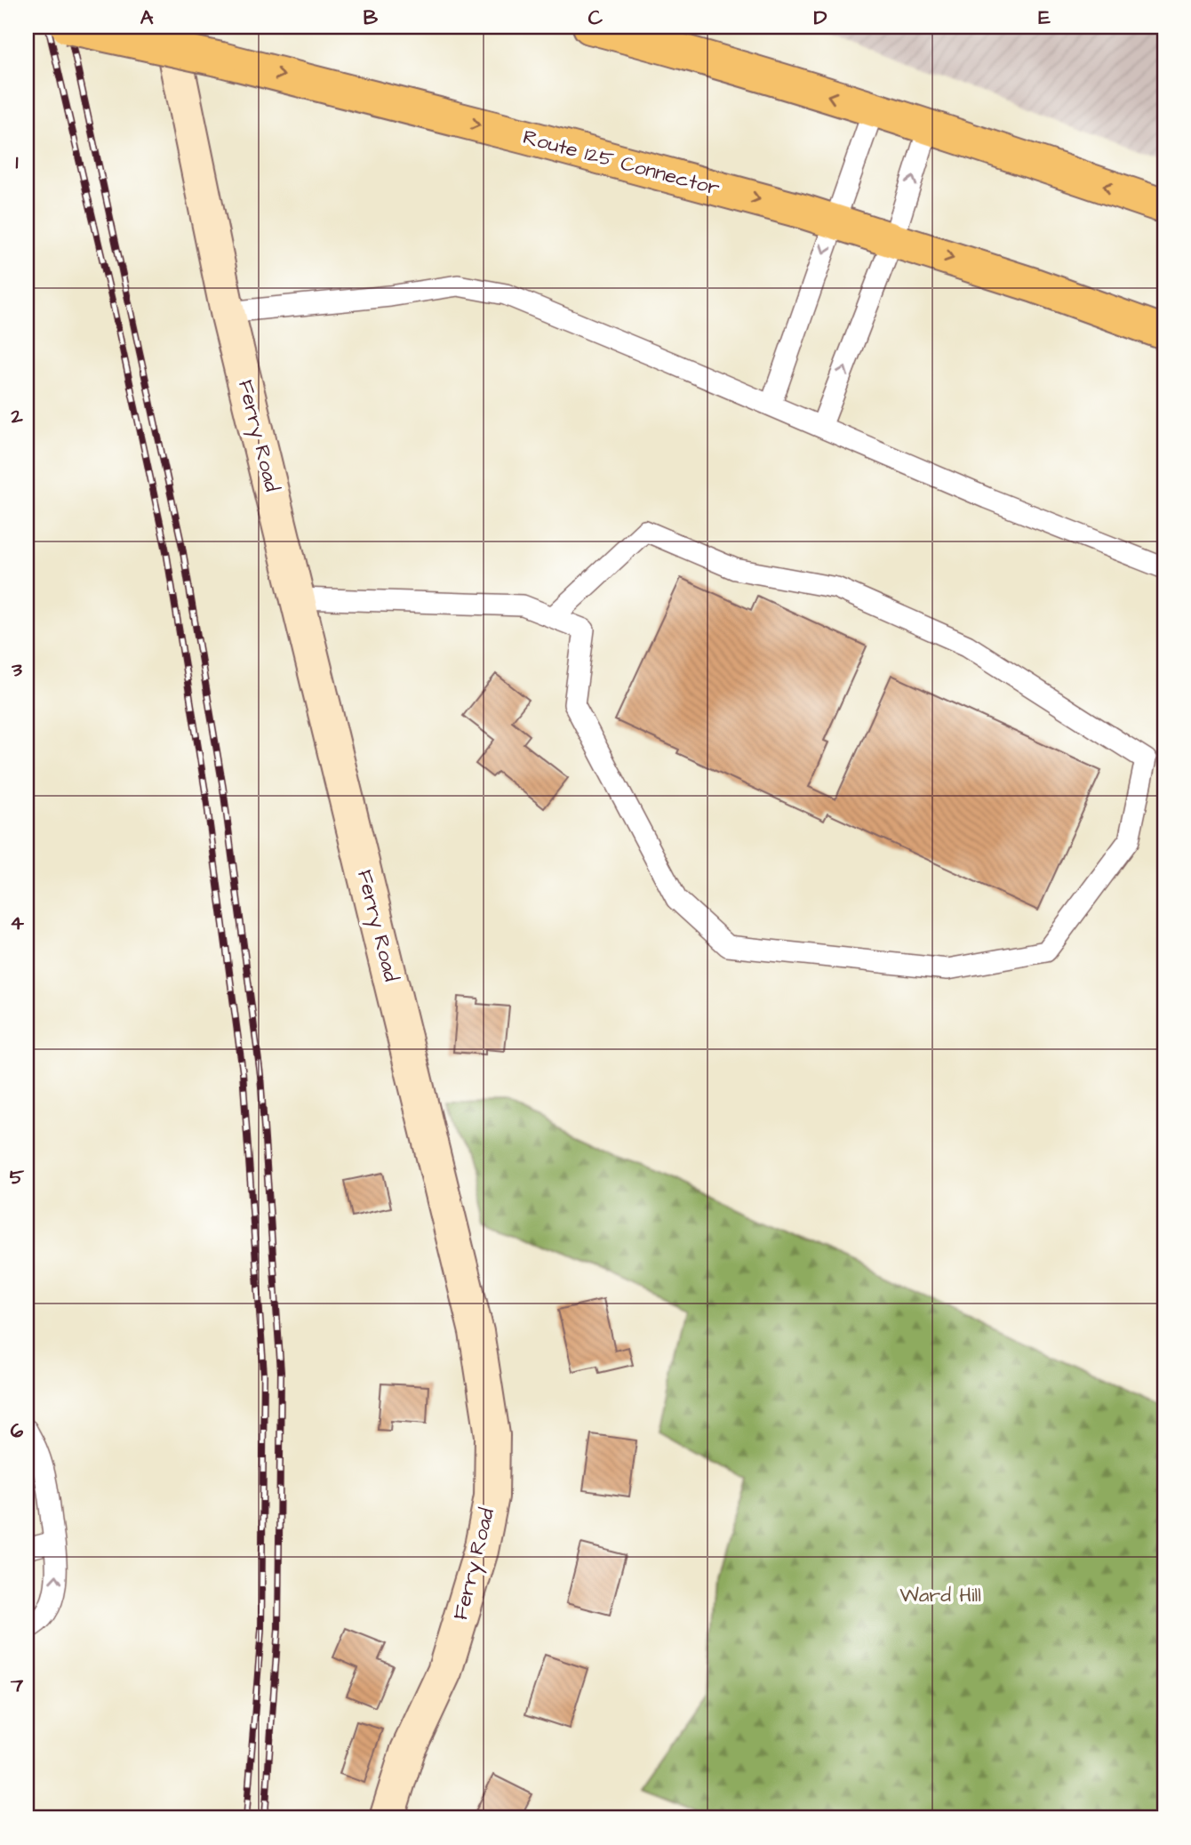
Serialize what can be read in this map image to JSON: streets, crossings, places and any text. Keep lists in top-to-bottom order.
{
  "streets": {
    "highway": ["Route 125 Connector"],
    "street": ["Ferry Road"]
  },
  "parks": ["Ward Hill"],
  "grid": {
    "columns": [
      "A",
      "B",
      "C",
      "D",
      "E"
    ],
    "rows": [
      "1",
      "2",
      "3",
      "4",
      "5",
      "6",
      "7"
    ]
  }
}
